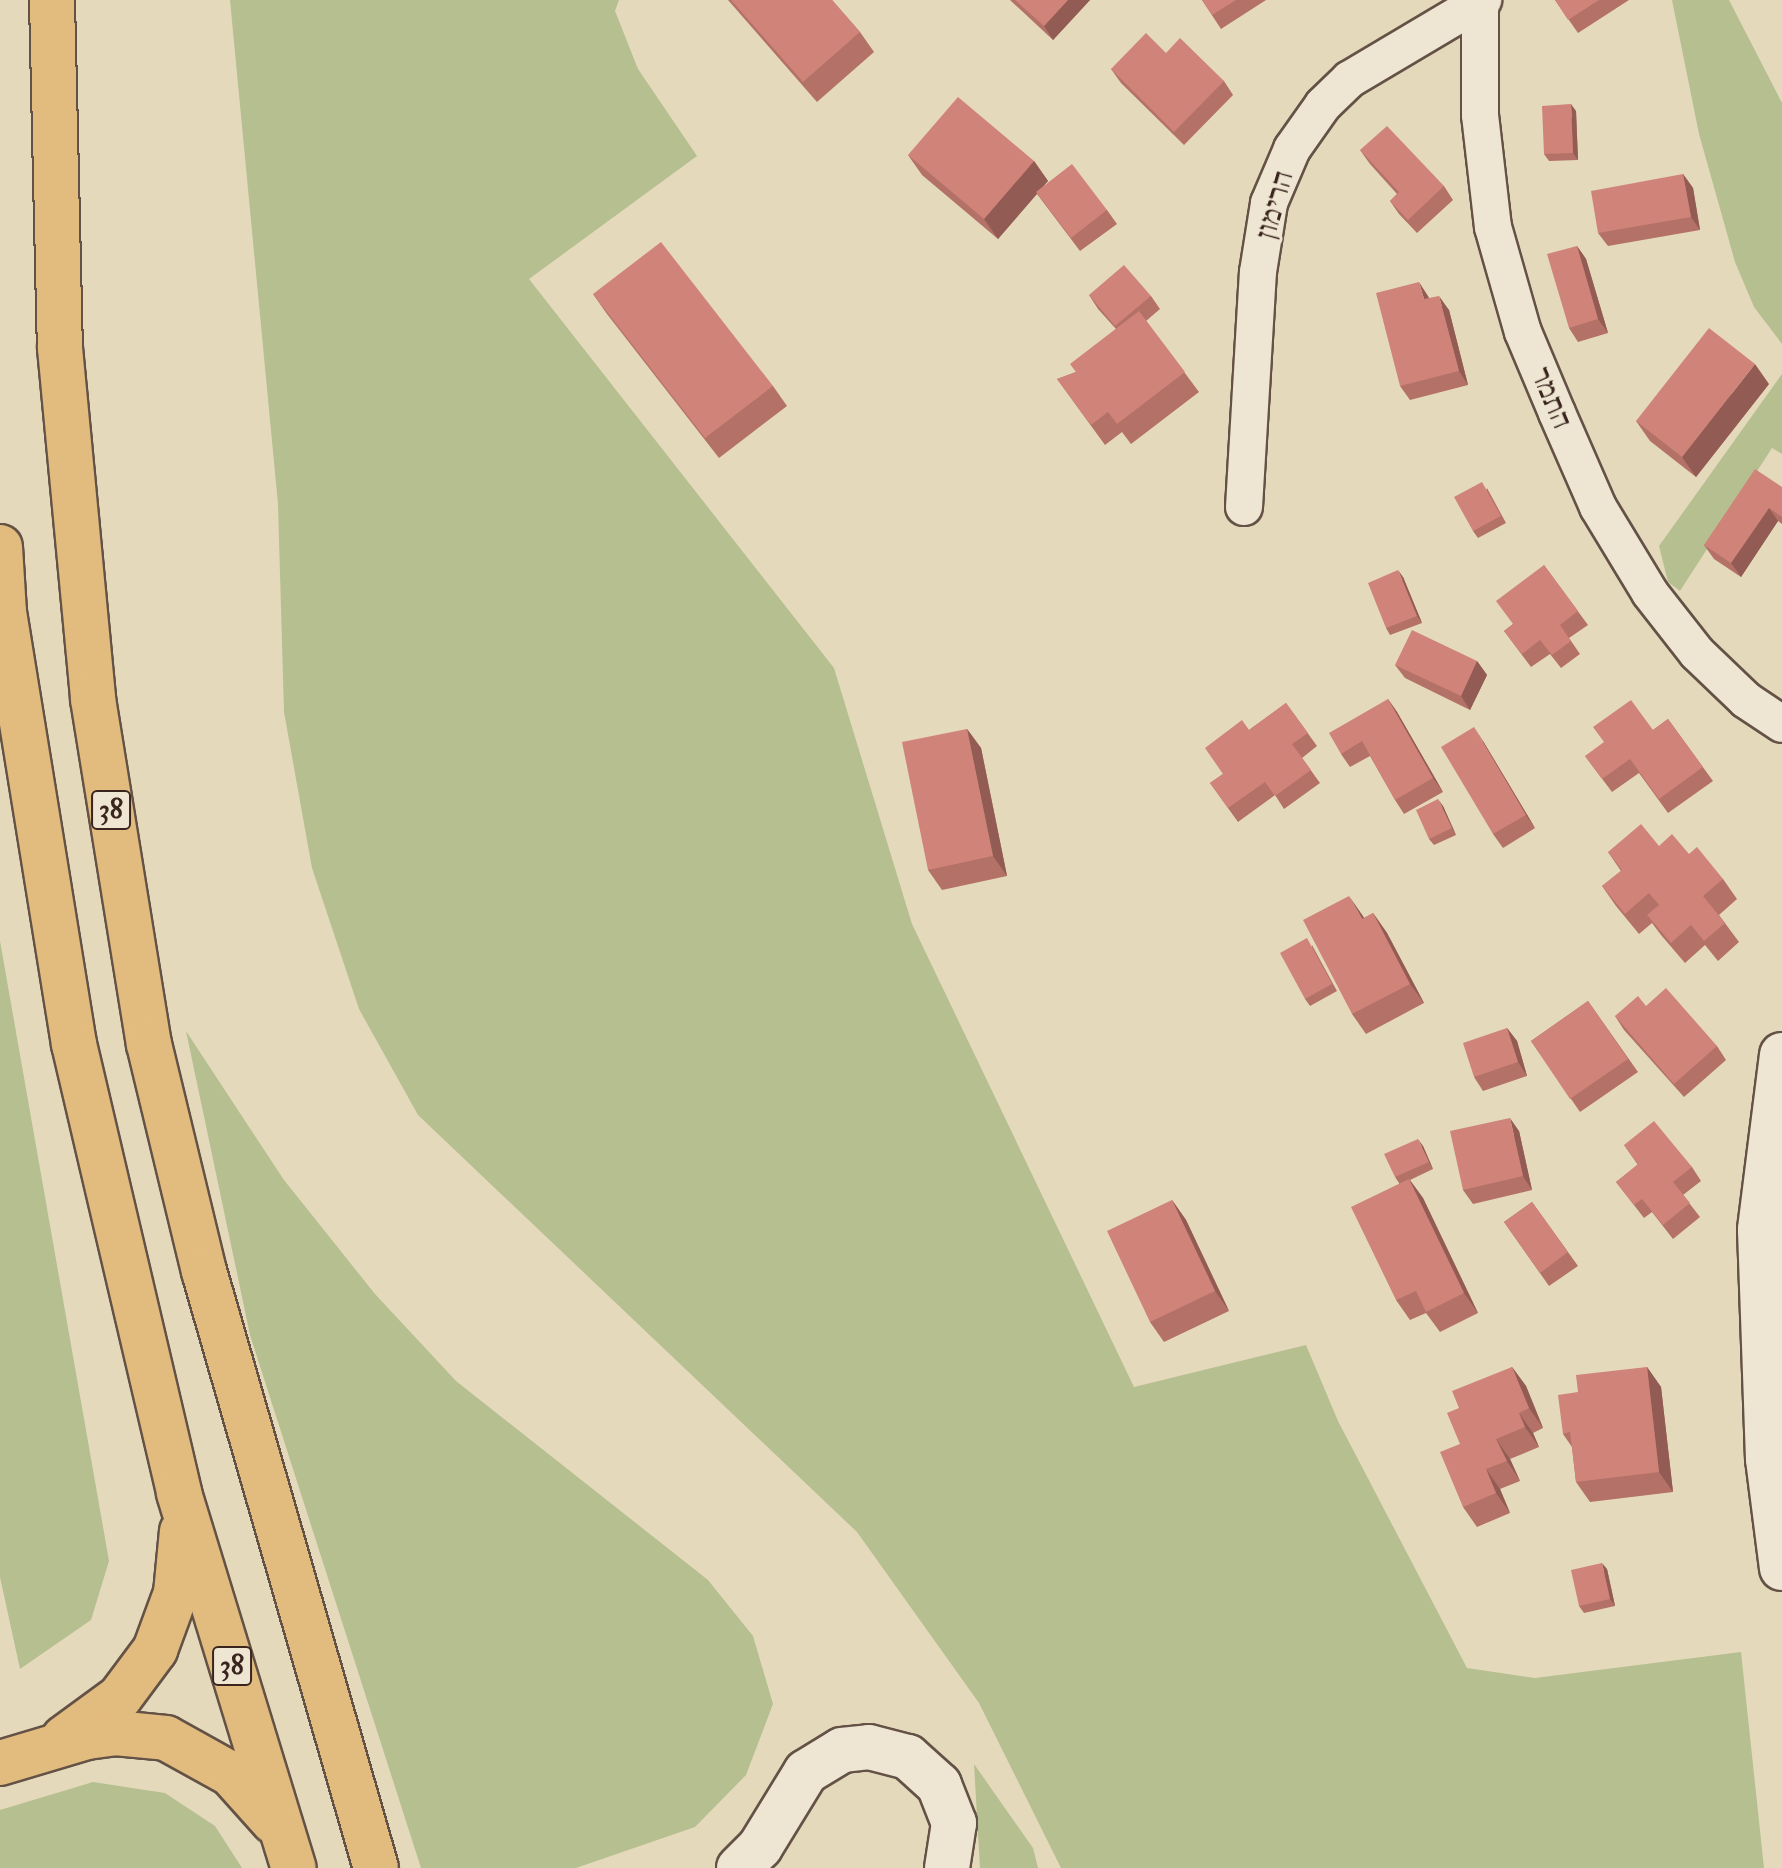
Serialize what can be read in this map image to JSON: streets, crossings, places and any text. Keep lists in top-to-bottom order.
{
  "streets": {
    "highway": ["38"],
    "street": ["הרימון", "התמר"]
  },
  "crossings": [
    ["הרימון", "התמר"]
  ]
}
